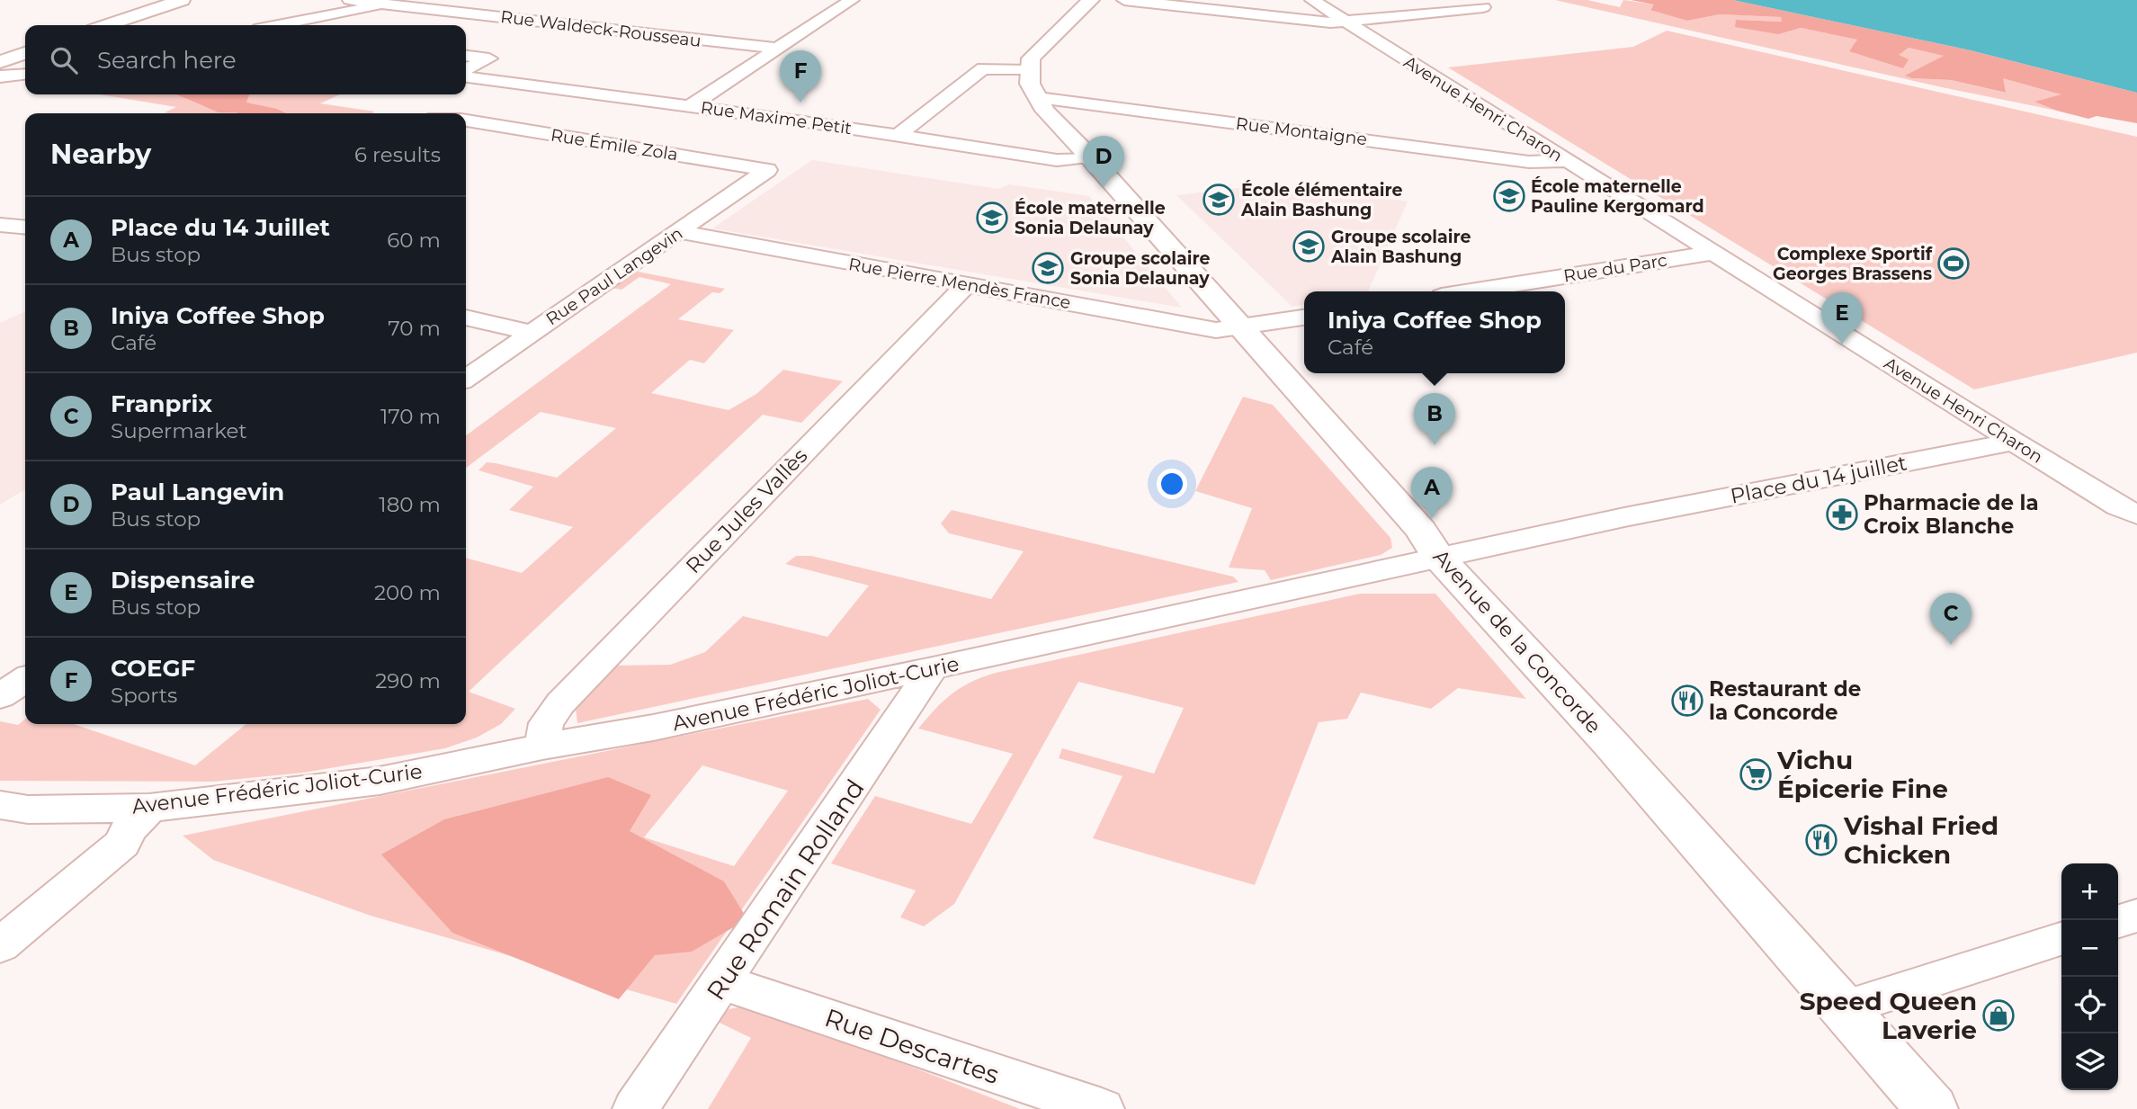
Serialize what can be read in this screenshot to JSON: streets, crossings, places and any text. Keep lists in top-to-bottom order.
{
  "streets": {
    "street": [
      "Rue Waldeck-Rousseau",
      "Avenue Henri Charon",
      "Rue Maxime Petit",
      "Rue Montaigne",
      "Rue Émile Zola",
      "Rue du Parc",
      "Rue Paul Langevin",
      "Rue Pierre Mendès France",
      "Place du 14 juillet",
      "Rue Jules Vallès",
      "Avenue de la Concorde",
      "Avenue Frédéric Joliot-Curie",
      "Rue Romain Rolland",
      "Rue Descartes"
    ]
  },
  "crossings": [
    ["Avenue Henri Charon", "Rue Montaigne"],
    ["Avenue Henri Charon", "Rue du Parc"],
    ["Avenue Henri Charon", "Place du 14 juillet"],
    ["Rue Maxime Petit", "Avenue de la Concorde"],
    ["Rue Montaigne", "Avenue de la Concorde"],
    ["Rue Émile Zola", "Rue Paul Langevin"],
    ["Rue Paul Langevin", "Rue Pierre Mendès France"],
    ["Rue Pierre Mendès France", "Rue Jules Vallès"],
    ["Rue Pierre Mendès France", "Avenue de la Concorde"],
    ["Place du 14 juillet", "Avenue Frédéric Joliot-Curie"],
    ["Rue Jules Vallès", "Avenue Frédéric Joliot-Curie"],
    ["Avenue de la Concorde", "Avenue Frédéric Joliot-Curie"],
    ["Avenue Frédéric Joliot-Curie", "Rue Romain Rolland"],
    ["Rue Romain Rolland", "Rue Descartes"]
  ],
  "places": {
    "school or university": [
      "École maternelle Pauline Kergomard",
      "École élémentaire Alain Bashung",
      "École maternelle Sonia Delaunay",
      "Groupe scolaire Alain Bashung",
      "Groupe scolaire Sonia Delaunay"
    ],
    "sports": ["Complexe Sportif Georges Brassens"],
    "pharmacy": ["Pharmacie de la Croix Blanche"],
    "restaurant": ["Restaurant de la Concorde", "Vishal Fried Chicken"],
    "supermarket": ["Vichu Épicerie Fine"],
    "shop": ["Speed Queen Laverie"]
  },
  "page": {
    "search": "Search here",
    "pins": [
      "F",
      "D",
      "E",
      "B",
      "A",
      "C"
    ],
    "heading": ["Nearby", "6 results"],
    "list": [
      {
        "mark": "A",
        "name": "Place du 14 Juillet",
        "note": "Bus stop",
        "value": "60 m"
      },
      {
        "mark": "B",
        "name": "Iniya Coffee Shop",
        "note": "Café",
        "value": "70 m"
      },
      {
        "mark": "C",
        "name": "Franprix",
        "note": "Supermarket",
        "value": "170 m"
      },
      {
        "mark": "D",
        "name": "Paul Langevin",
        "note": "Bus stop",
        "value": "180 m"
      },
      {
        "mark": "E",
        "name": "Dispensaire",
        "note": "Bus stop",
        "value": "200 m"
      },
      {
        "mark": "F",
        "name": "COEGF",
        "note": "Sports",
        "value": "290 m"
      }
    ],
    "popup": ["Iniya Coffee Shop", "Café"],
    "map_buttons": ["+", "−"]
  }
}
